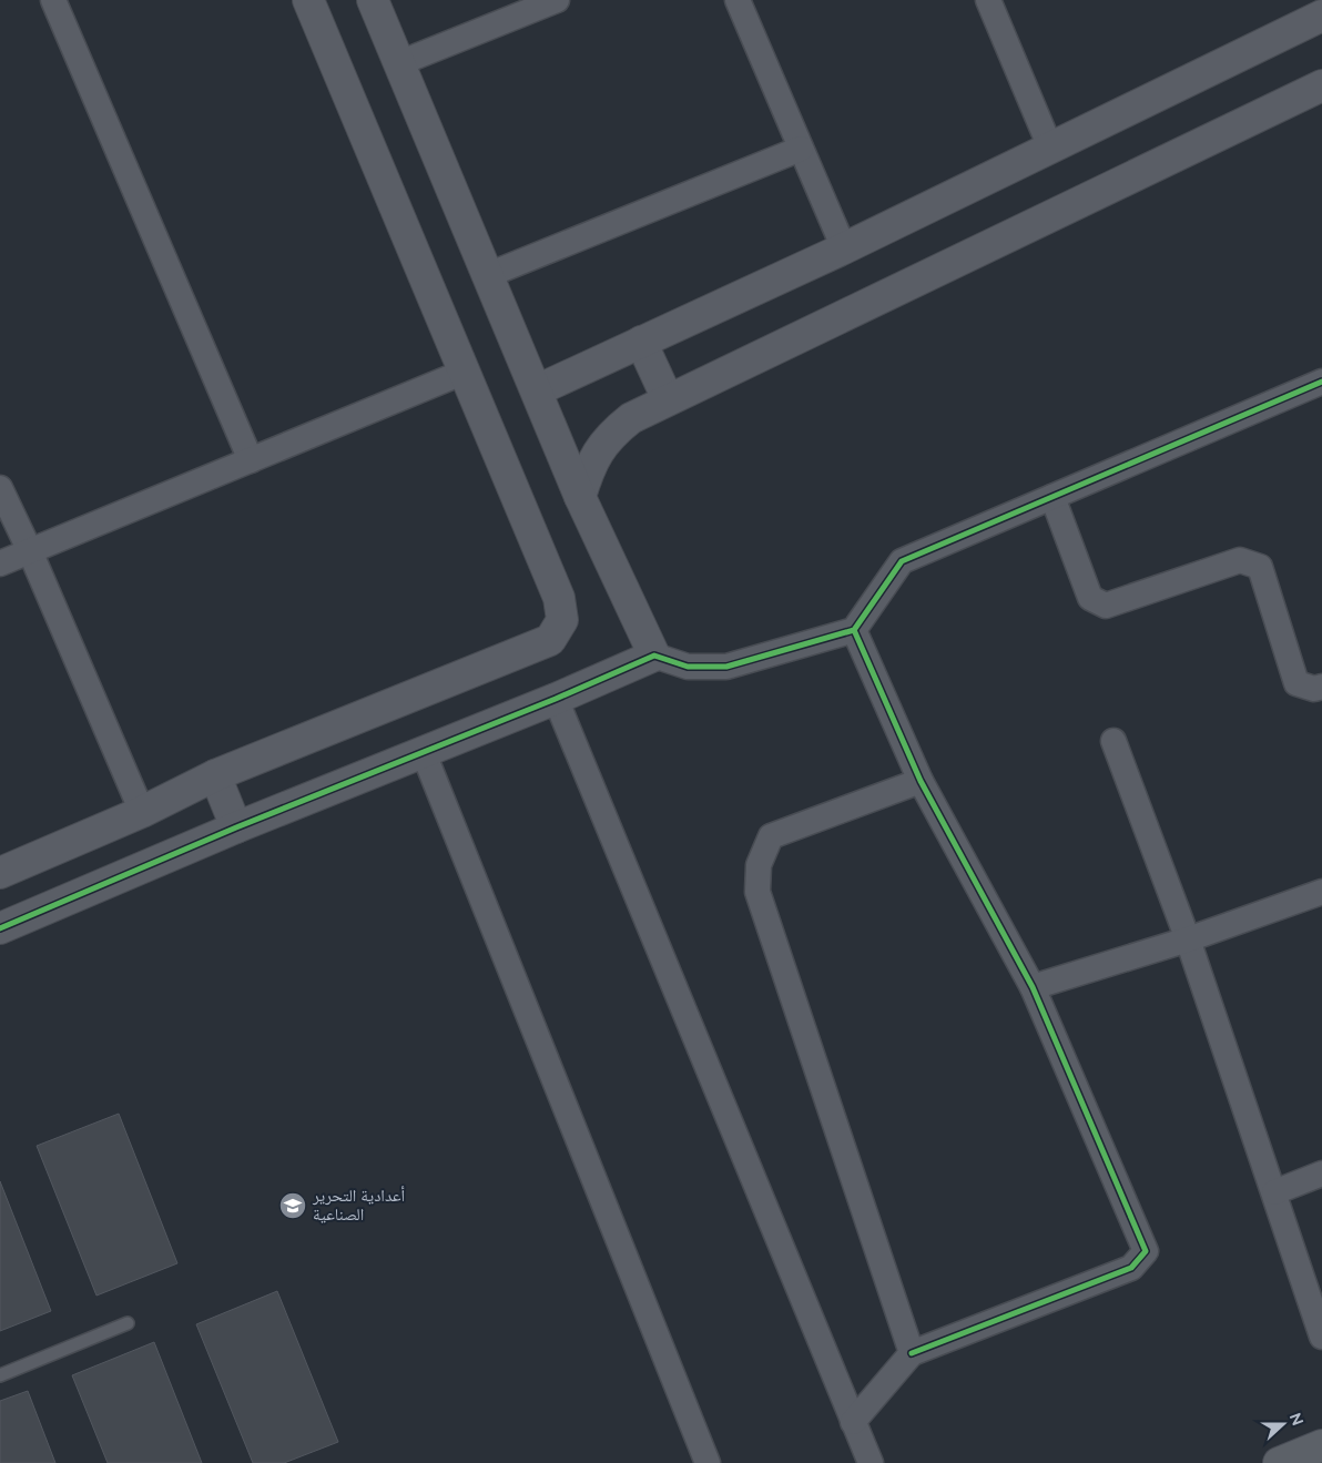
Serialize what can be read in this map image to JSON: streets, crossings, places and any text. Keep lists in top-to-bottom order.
{
  "places": {
    "school or university": ["أعدادية التحرير الصناعية"]
  },
  "north": "right"
}
